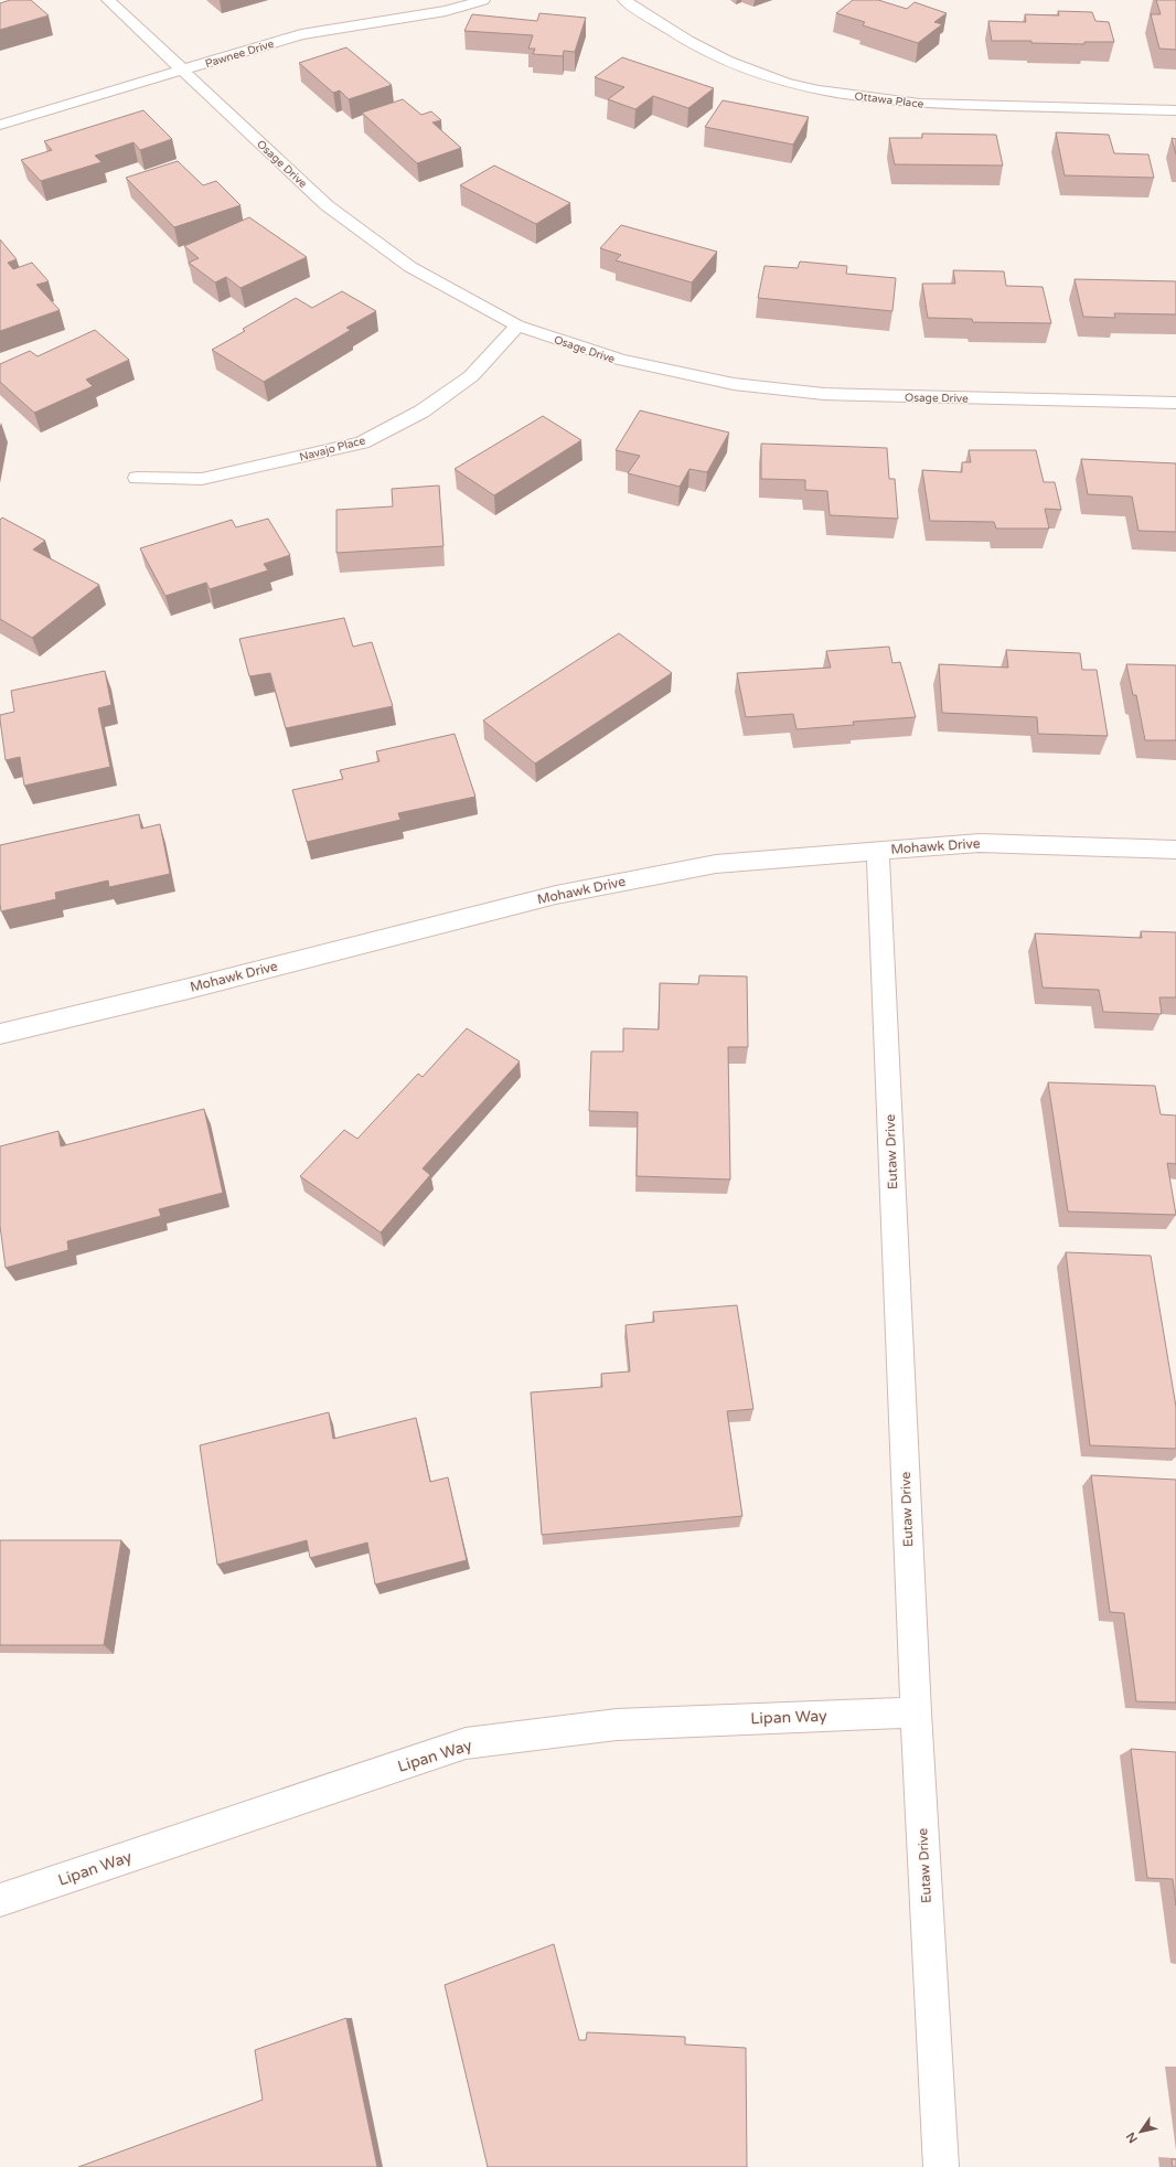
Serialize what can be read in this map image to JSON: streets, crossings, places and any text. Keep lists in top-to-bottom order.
{
  "streets": {
    "street": [
      "Pawnee Drive",
      "Ottawa Place",
      "Osage Drive",
      "Navajo Place",
      "Mohawk Drive",
      "Eutaw Drive",
      "Lipan Way"
    ]
  },
  "crossings": [
    ["Pawnee Drive", "Osage Drive"],
    ["Osage Drive", "Navajo Place"],
    ["Mohawk Drive", "Eutaw Drive"],
    ["Eutaw Drive", "Lipan Way"]
  ],
  "north": "bottom left"
}
